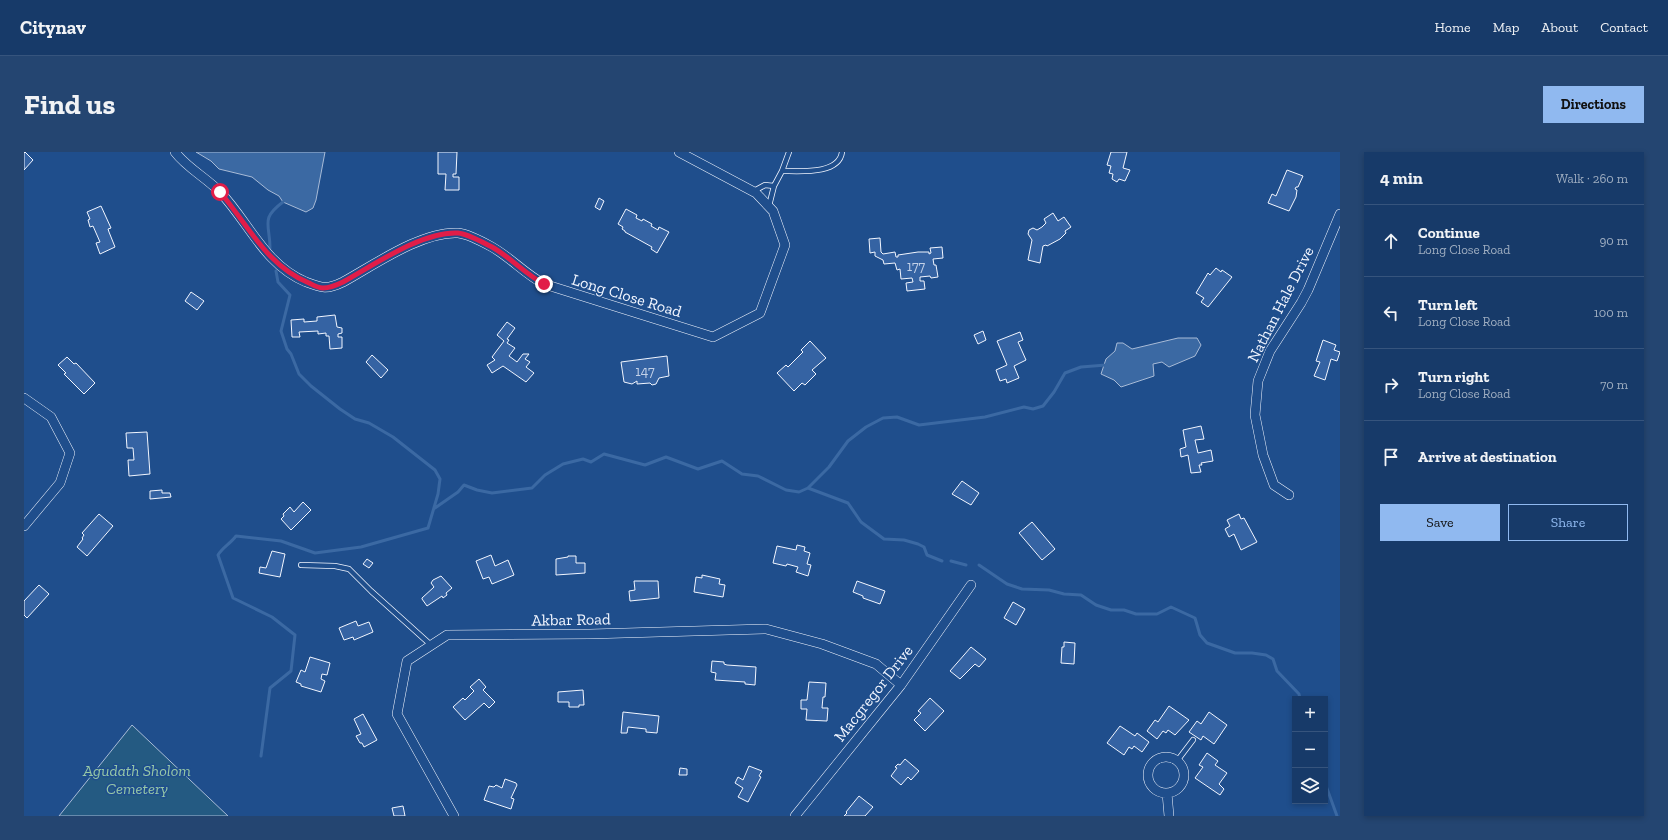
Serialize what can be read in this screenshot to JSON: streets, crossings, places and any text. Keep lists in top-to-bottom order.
{
  "streets": {
    "street": [
      "Long Close Road",
      "Nathan Hale Drive",
      "Akbar Road",
      "Macgregor Drive"
    ]
  },
  "crossings": [
    ["Akbar Road", "Macgregor Drive"]
  ],
  "parks": ["Agudath Sholom Cemetery"],
  "house_numbers": ["177", "147"],
  "page": {
    "header": "Citynav",
    "nav": [
      "Home",
      "Map",
      "About",
      "Contact"
    ],
    "buttons": [
      "Directions",
      ["Save", "Share"]
    ],
    "title": "Find us",
    "heading": ["4 min", "Walk · 260 m"],
    "list": [
      ["Continue", "Long Close Road", "90 m"],
      ["Turn left", "Long Close Road", "100 m"],
      ["Turn right", "Long Close Road", "70 m"],
      "Arrive at destination"
    ],
    "map_buttons": ["+", "−"]
  }
}
